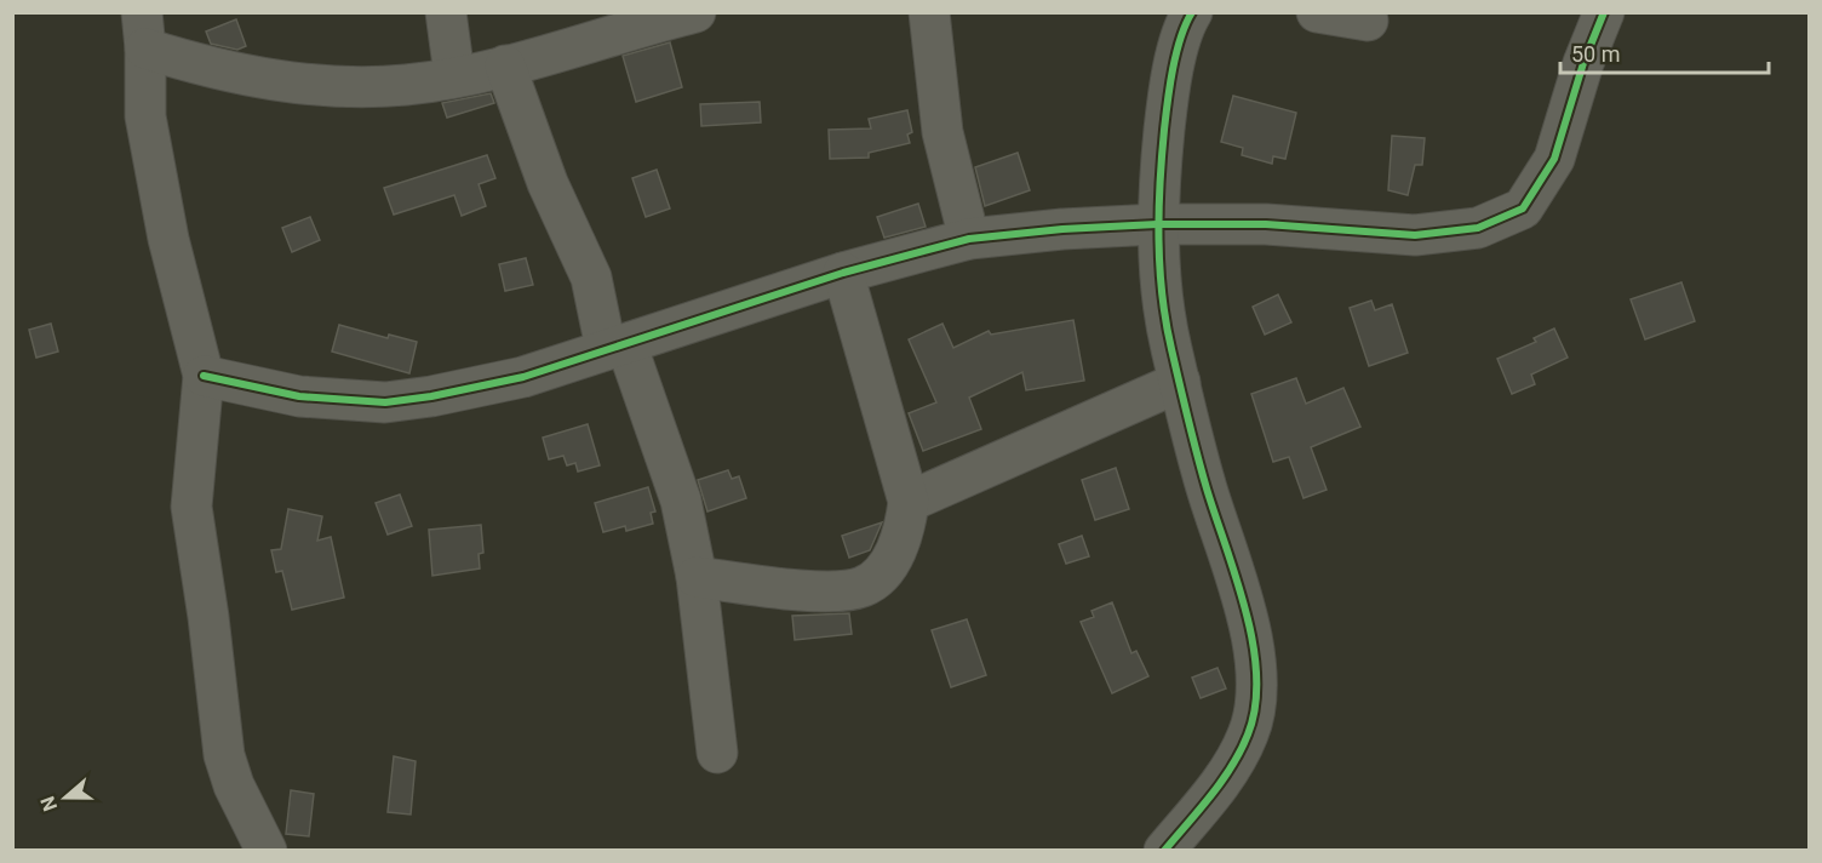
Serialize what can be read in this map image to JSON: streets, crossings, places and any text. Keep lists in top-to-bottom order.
{
  "scale_bar": "50 m",
  "north": "left"
}
